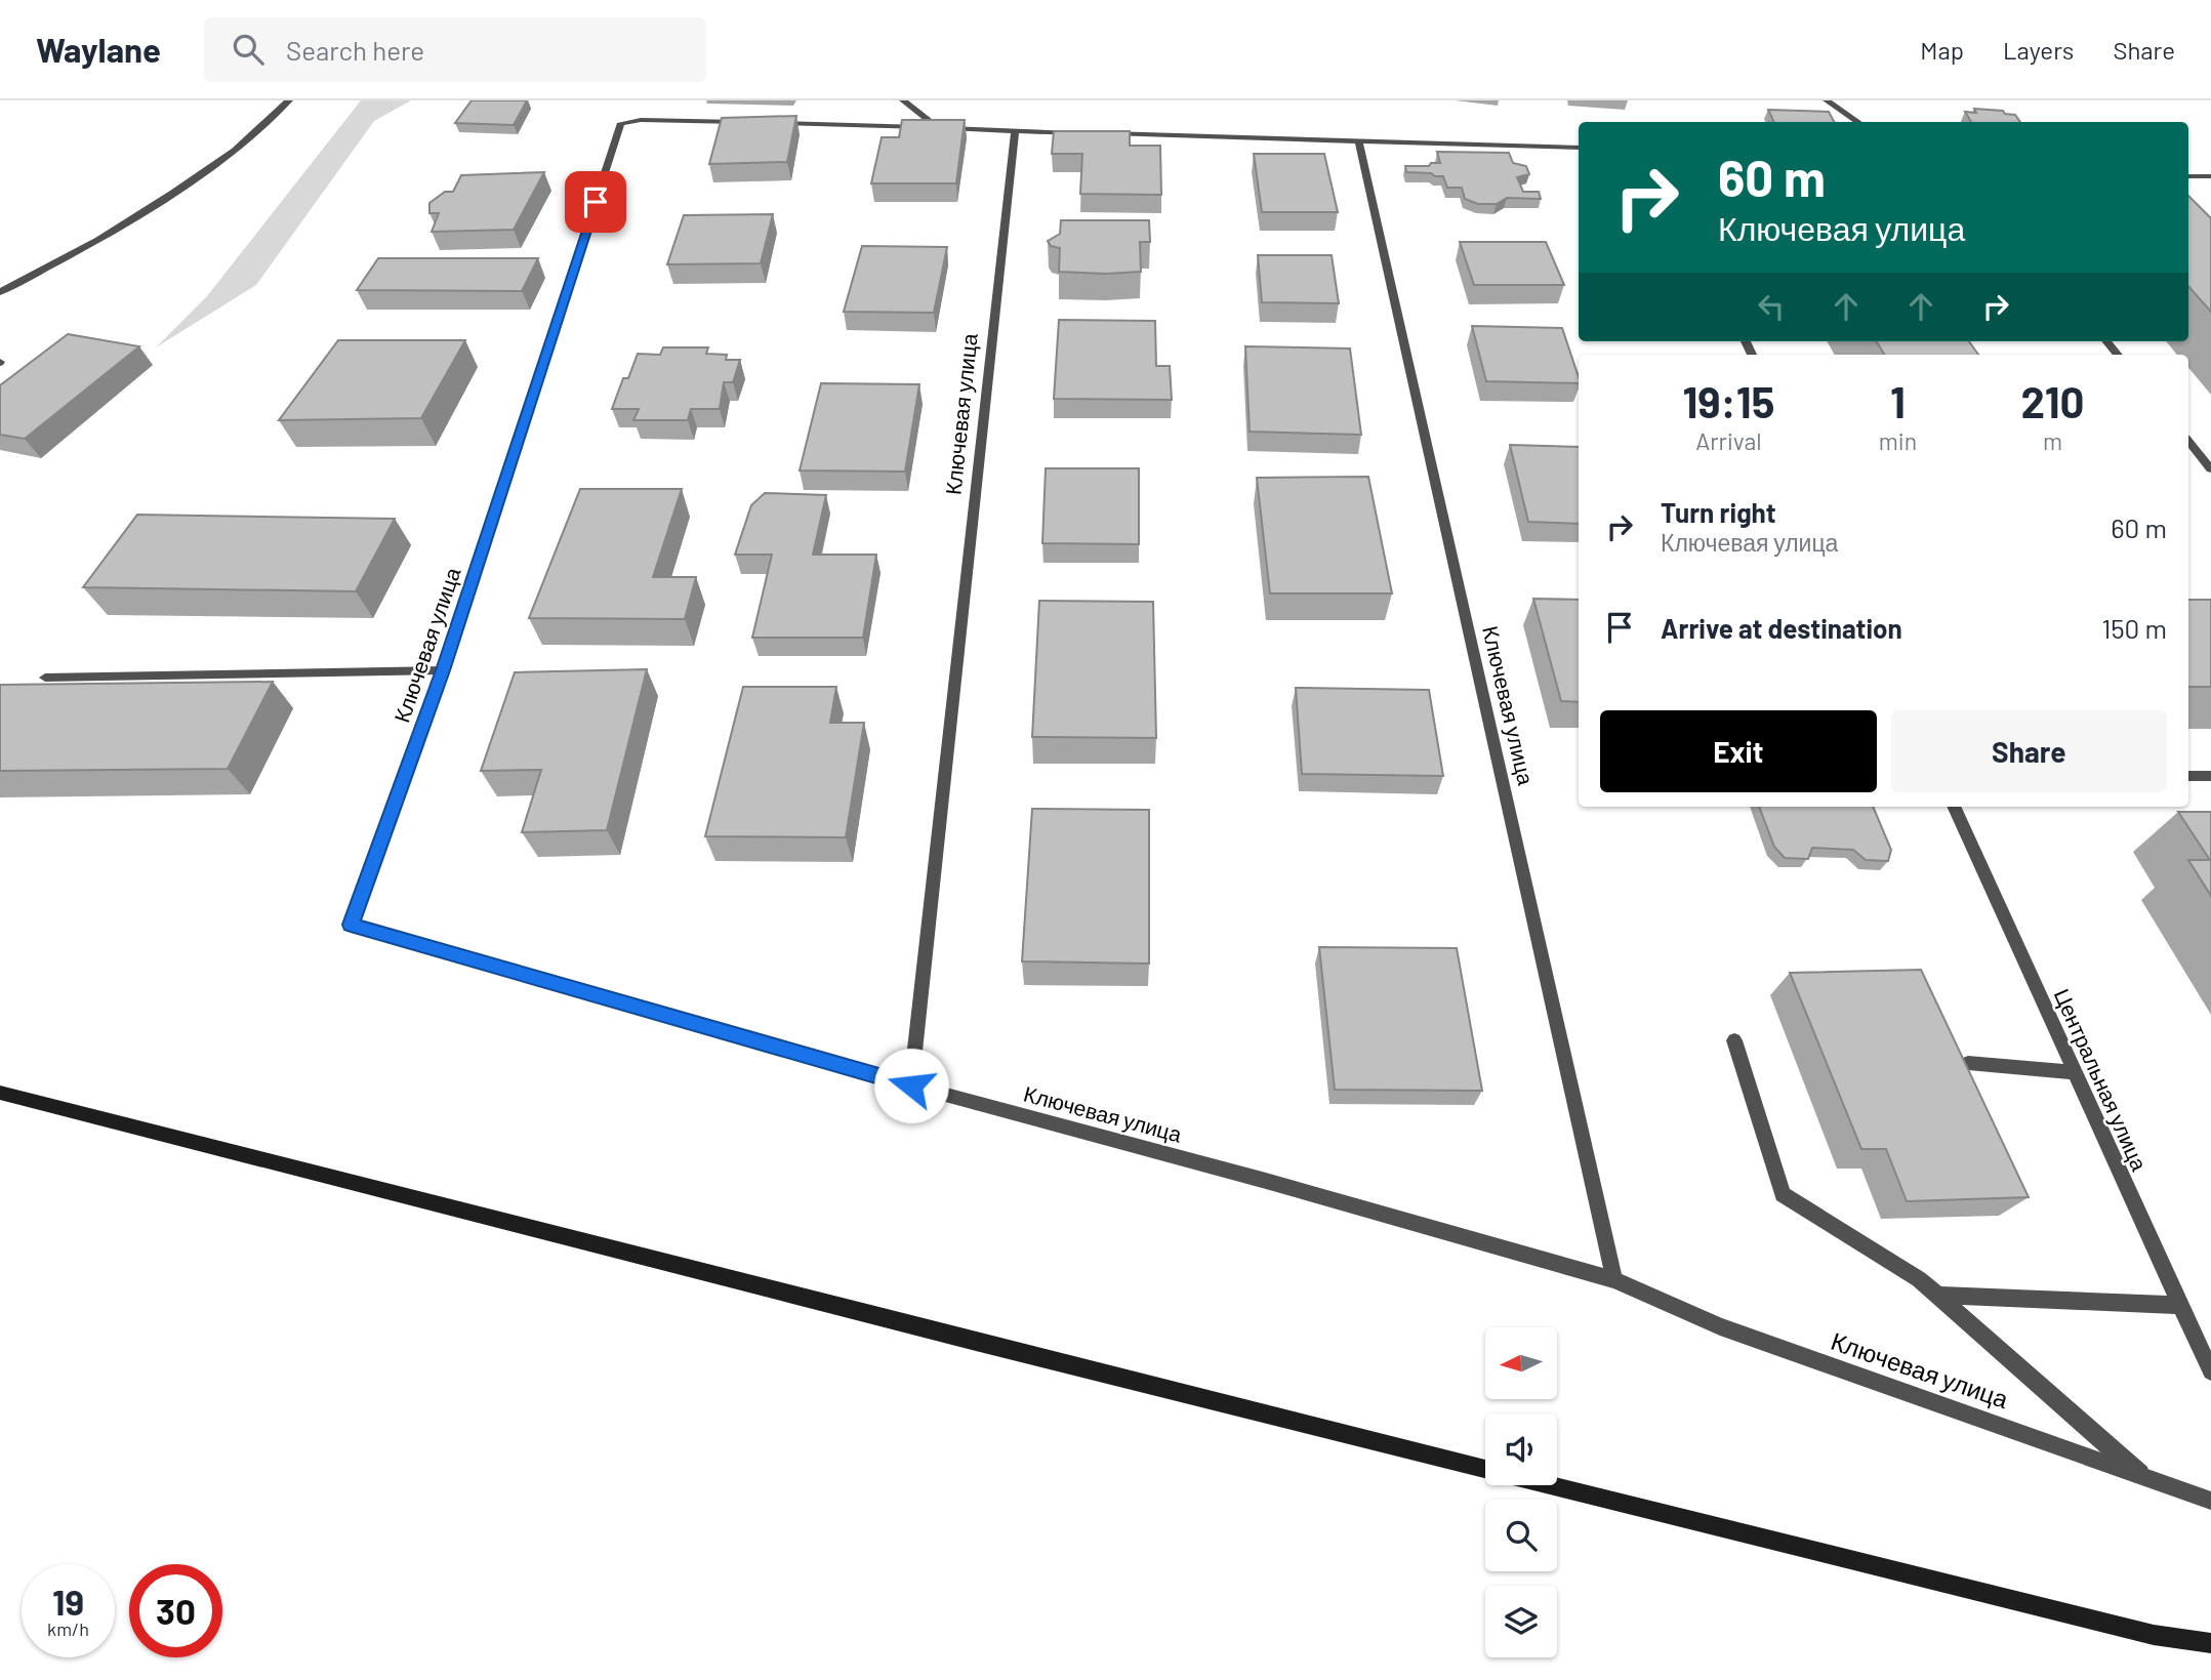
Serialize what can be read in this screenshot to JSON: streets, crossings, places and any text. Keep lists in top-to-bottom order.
{
  "streets": {
    "street": ["Ключевая улица", "Центральная улица"]
  },
  "north": "left",
  "page": {
    "header": "Waylane",
    "search": "Search here",
    "nav": ["Map", "Layers", "Share"],
    "turn": ["60 m", "Ключевая улица"],
    "eta": [
      "19:15",
      "Arrival",
      "1",
      "min",
      "210",
      "m"
    ],
    "list": [
      {
        "name": "Turn right",
        "note": "Ключевая улица",
        "value": "60 m"
      },
      {
        "name": "Arrive at destination",
        "value": "150 m"
      }
    ],
    "buttons": ["Exit", "Share"],
    "speed": "19 km/h",
    "limit": "30"
  }
}
